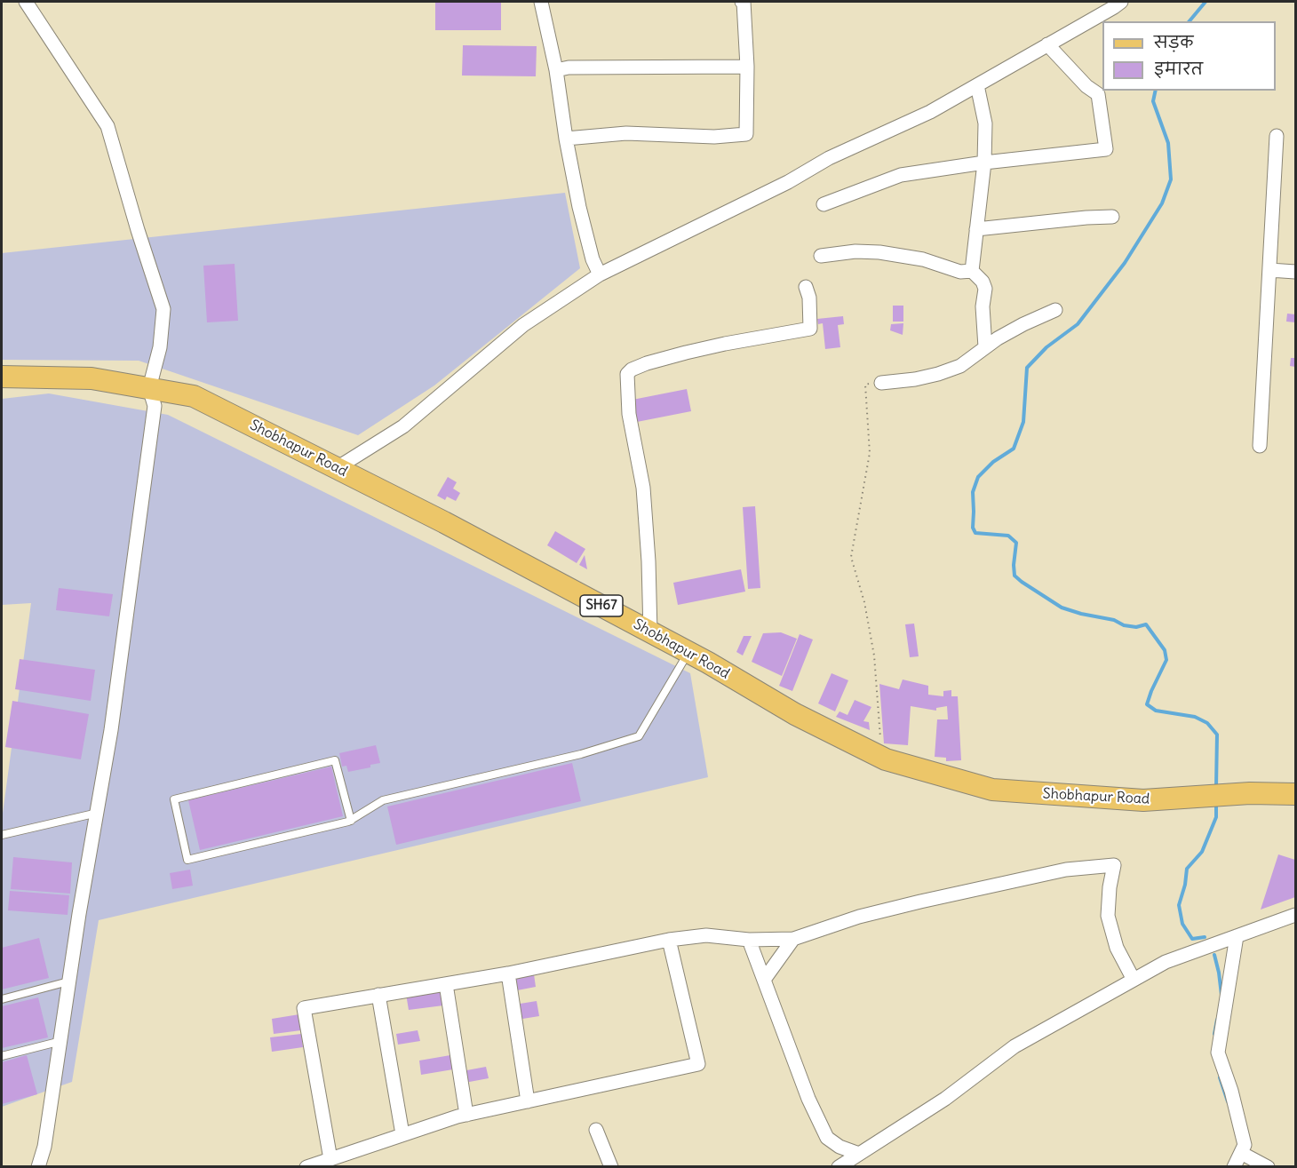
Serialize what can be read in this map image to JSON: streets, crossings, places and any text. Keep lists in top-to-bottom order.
{
  "streets": {
    "main road": ["Shobhapur Road", "SH67"]
  },
  "legend": ["सड़क", "इमारत"]
}
